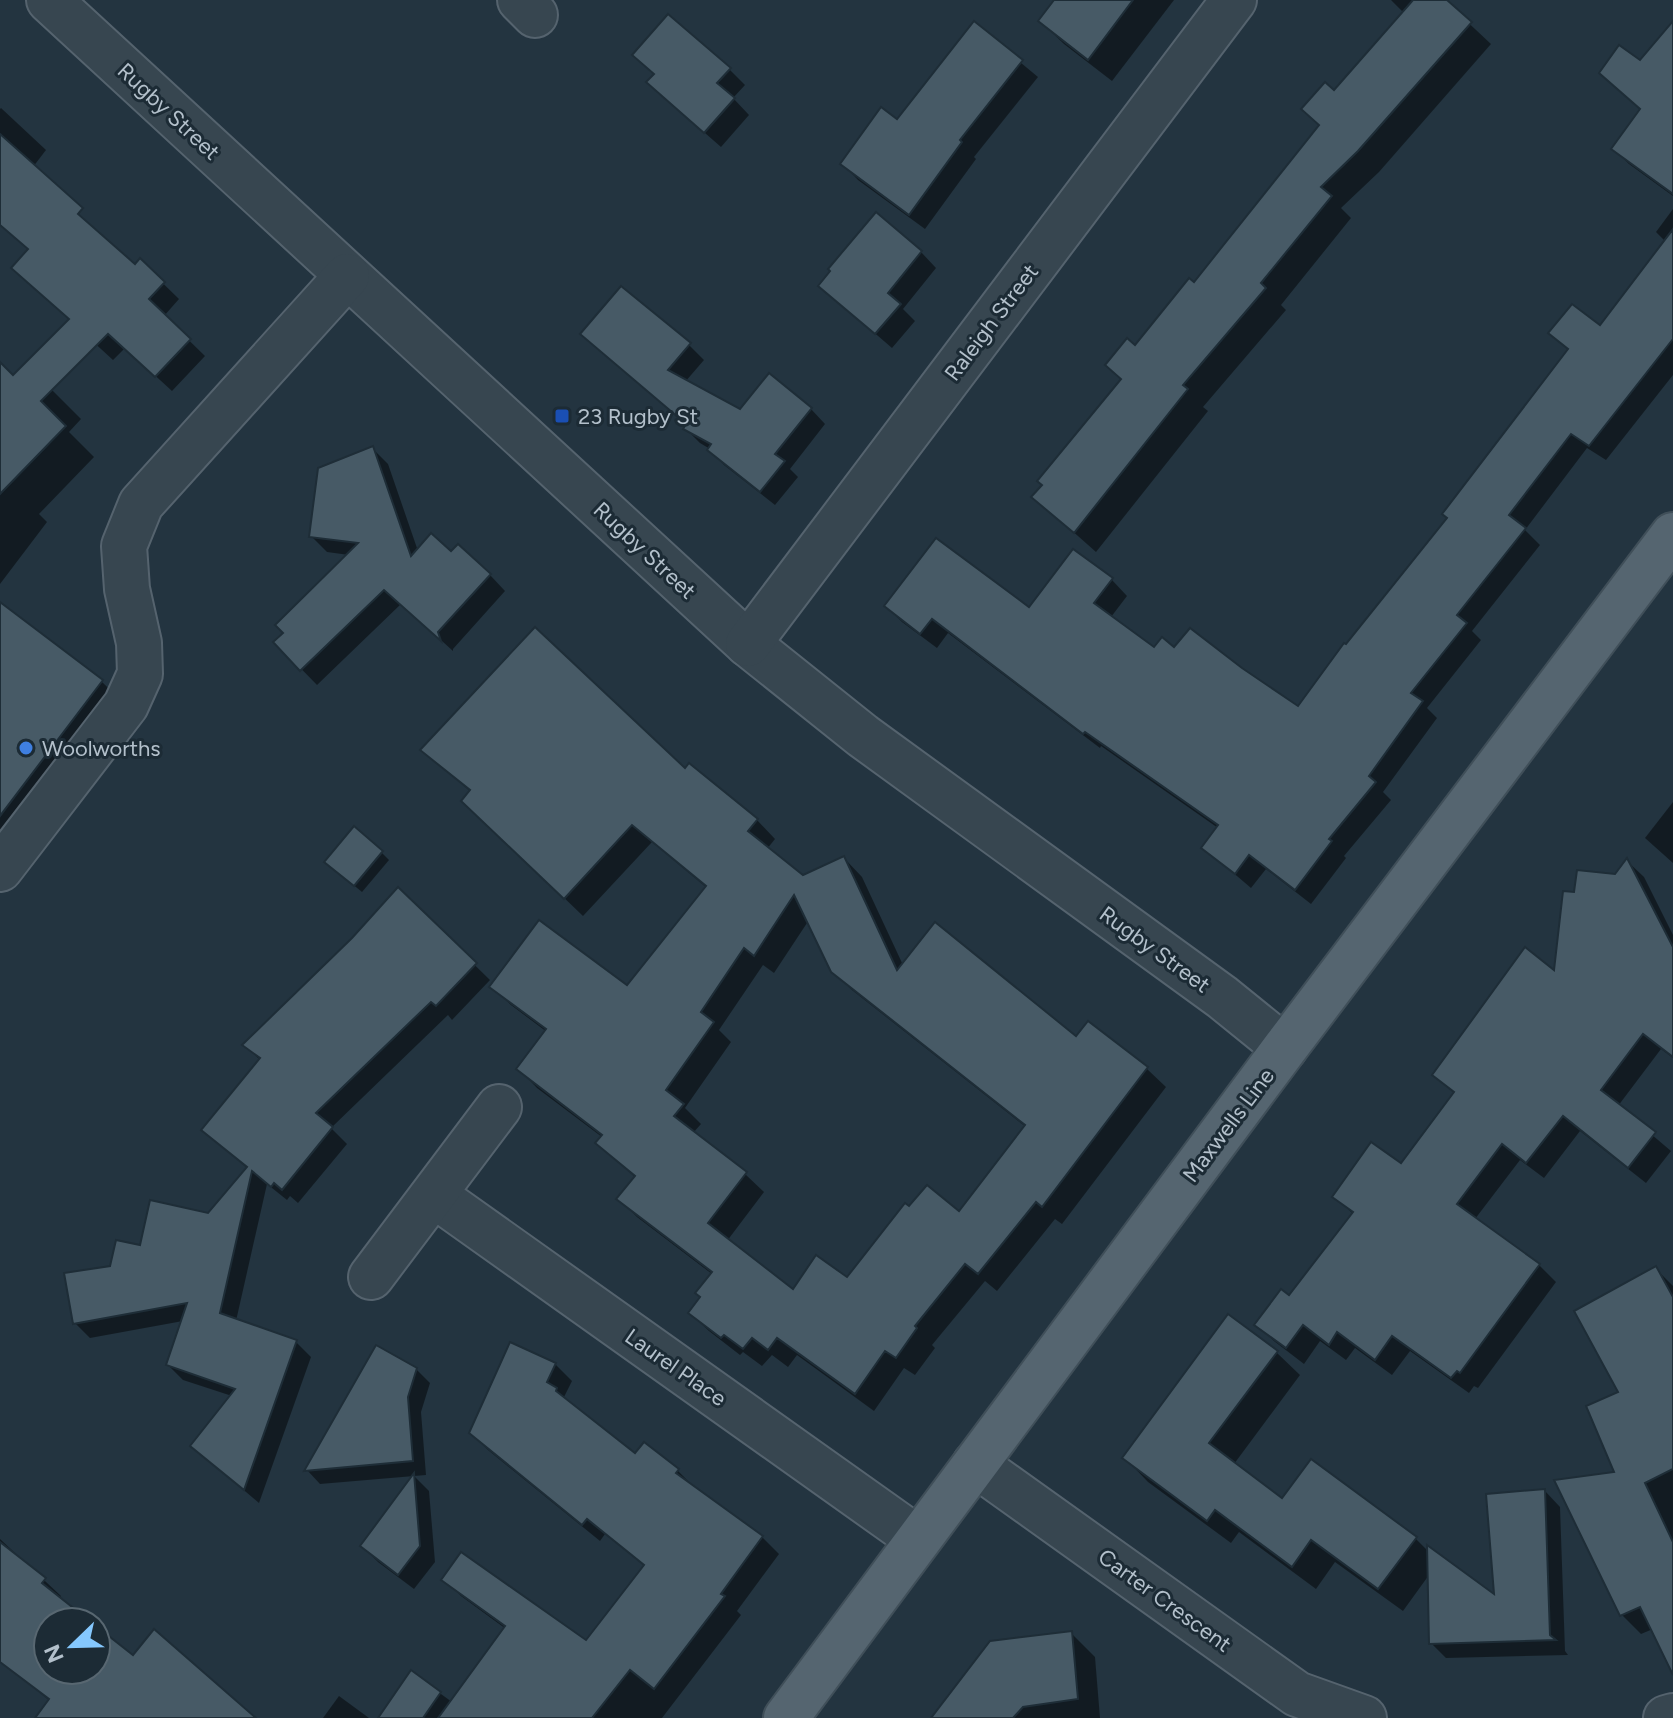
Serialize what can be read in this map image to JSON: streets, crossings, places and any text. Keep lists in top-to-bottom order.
{
  "streets": {
    "main road": ["Maxwells Line"],
    "street": [
      "Rugby Street",
      "Raleigh Street",
      "Laurel Place",
      "Carter Crescent"
    ]
  },
  "crossings": [
    ["Rugby Street", "Raleigh Street"],
    ["Rugby Street", "Maxwells Line"],
    ["Maxwells Line", "Laurel Place"],
    ["Maxwells Line", "Carter Crescent"]
  ],
  "places": {
    "transit": ["23 Rugby St"],
    "other": ["Woolworths"]
  },
  "north": "bottom left"
}
